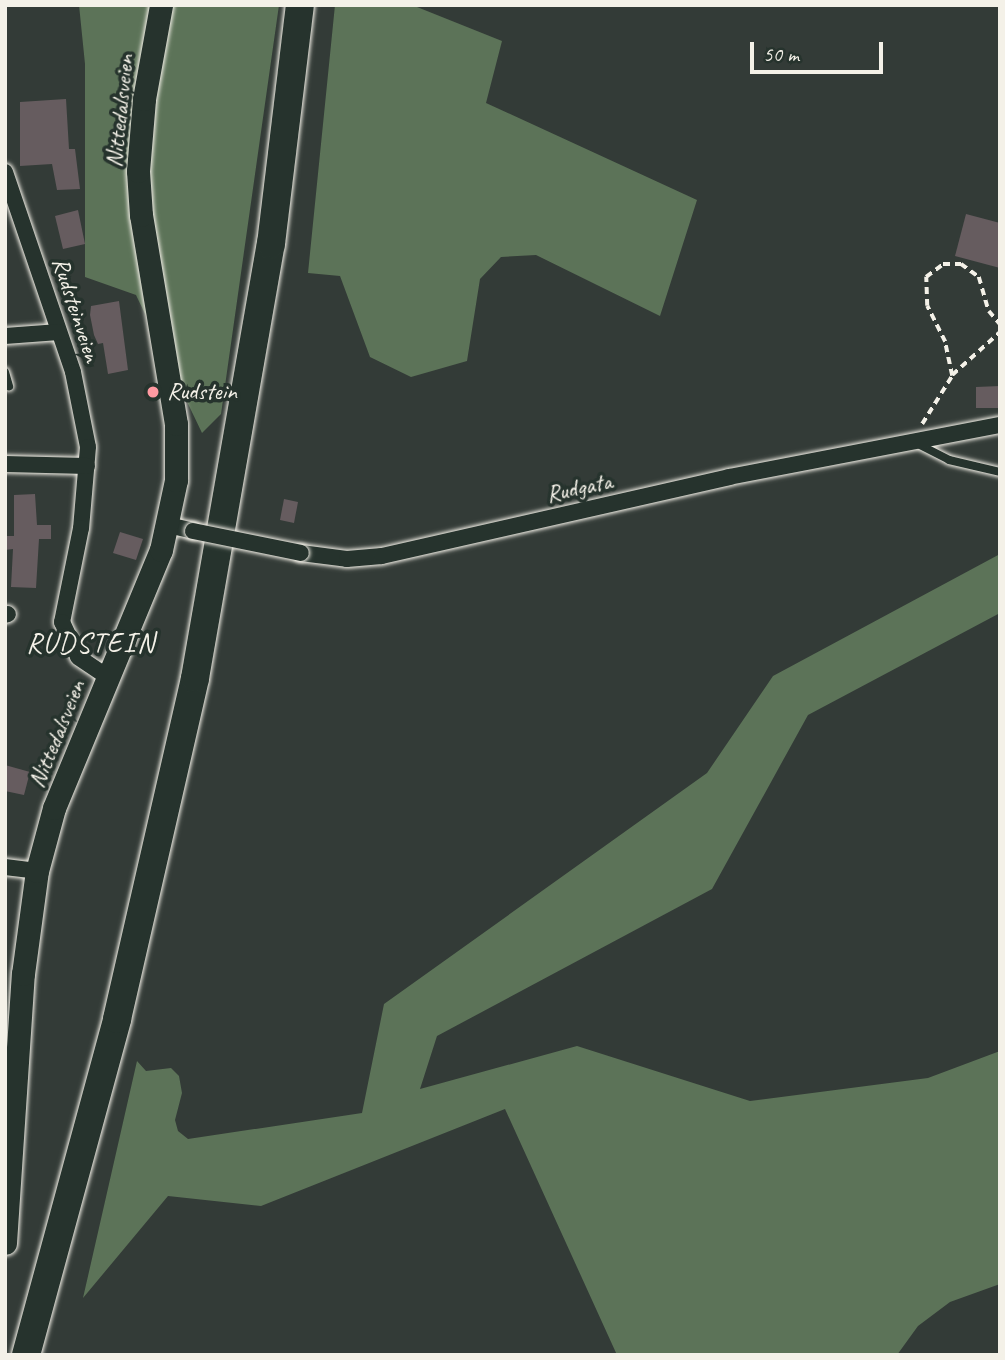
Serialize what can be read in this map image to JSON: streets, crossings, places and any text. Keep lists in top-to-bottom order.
{
  "streets": {
    "main road": ["Nittedalsveien"],
    "street": ["Rudsteinveien", "Rudgata"]
  },
  "crossings": [
    ["Nittedalsveien", "Rudsteinveien"],
    ["Nittedalsveien", "Rudgata"]
  ],
  "districts": ["RUDSTEIN"],
  "places": ["Rudstein"],
  "scale_bar": "50 m"
}
